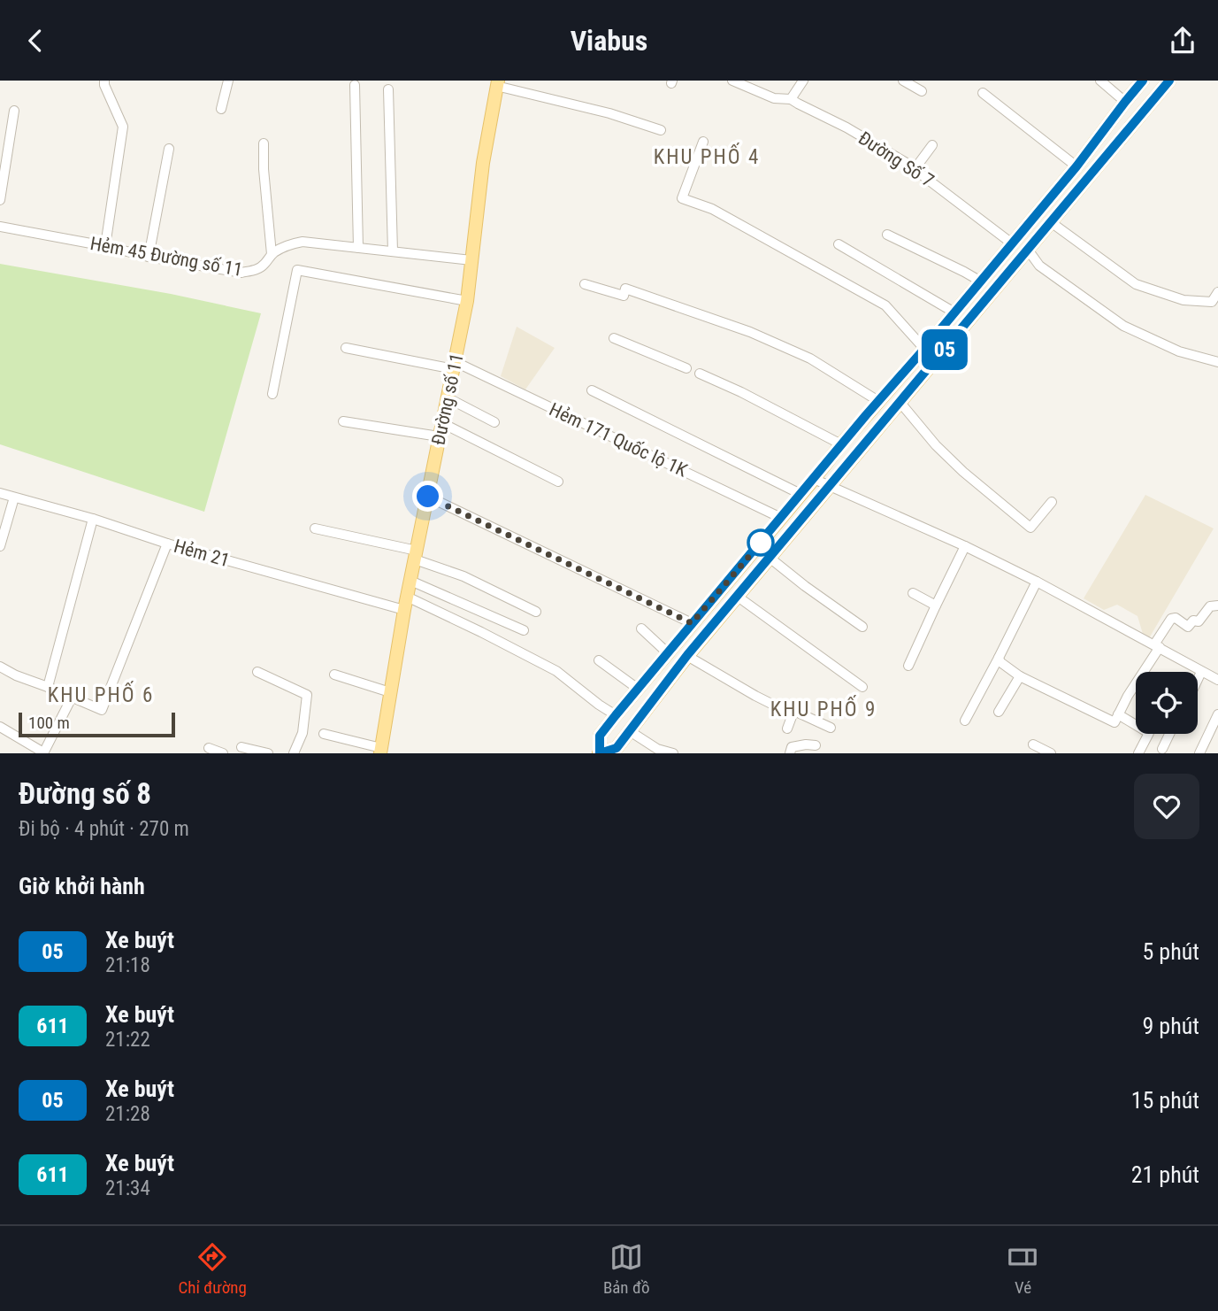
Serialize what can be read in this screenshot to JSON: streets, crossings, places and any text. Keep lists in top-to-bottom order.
{
  "streets": {
    "main road": ["Đường số 11"],
    "street": [
      "Đường Số 7",
      "Hẻm 45 Đường số 11",
      "Hẻm 171 Quốc lộ 1K",
      "Hẻm 21"
    ]
  },
  "crossings": [
    ["Hẻm 45 Đường số 11", "Đường số 11"],
    ["Đường số 11", "Hẻm 171 Quốc lộ 1K"],
    ["Đường số 11", "Hẻm 21"]
  ],
  "districts": ["KHU PHỐ 4", "KHU PHỐ 6", "KHU PHỐ 9"],
  "lines": ["bus line 05"],
  "scale_bar": "100 m",
  "page": {
    "header": "Viabus",
    "on_map": "05",
    "scale": "100 m",
    "heading": [
      ["Đường số 8", "Đi bộ · 4 phút · 270 m"],
      "Giờ khởi hành"
    ],
    "list": [
      {
        "mark": "05",
        "name": "Xe buýt",
        "note": "21:18",
        "value": "5 phút"
      },
      {
        "mark": "611",
        "name": "Xe buýt",
        "note": "21:22",
        "value": "9 phút"
      },
      {
        "mark": "05",
        "name": "Xe buýt",
        "note": "21:28",
        "value": "15 phút"
      },
      {
        "mark": "611",
        "name": "Xe buýt",
        "note": "21:34",
        "value": "21 phút"
      }
    ],
    "tabs": ["Chỉ đường", "Bản đồ", "Vé"]
  }
}
